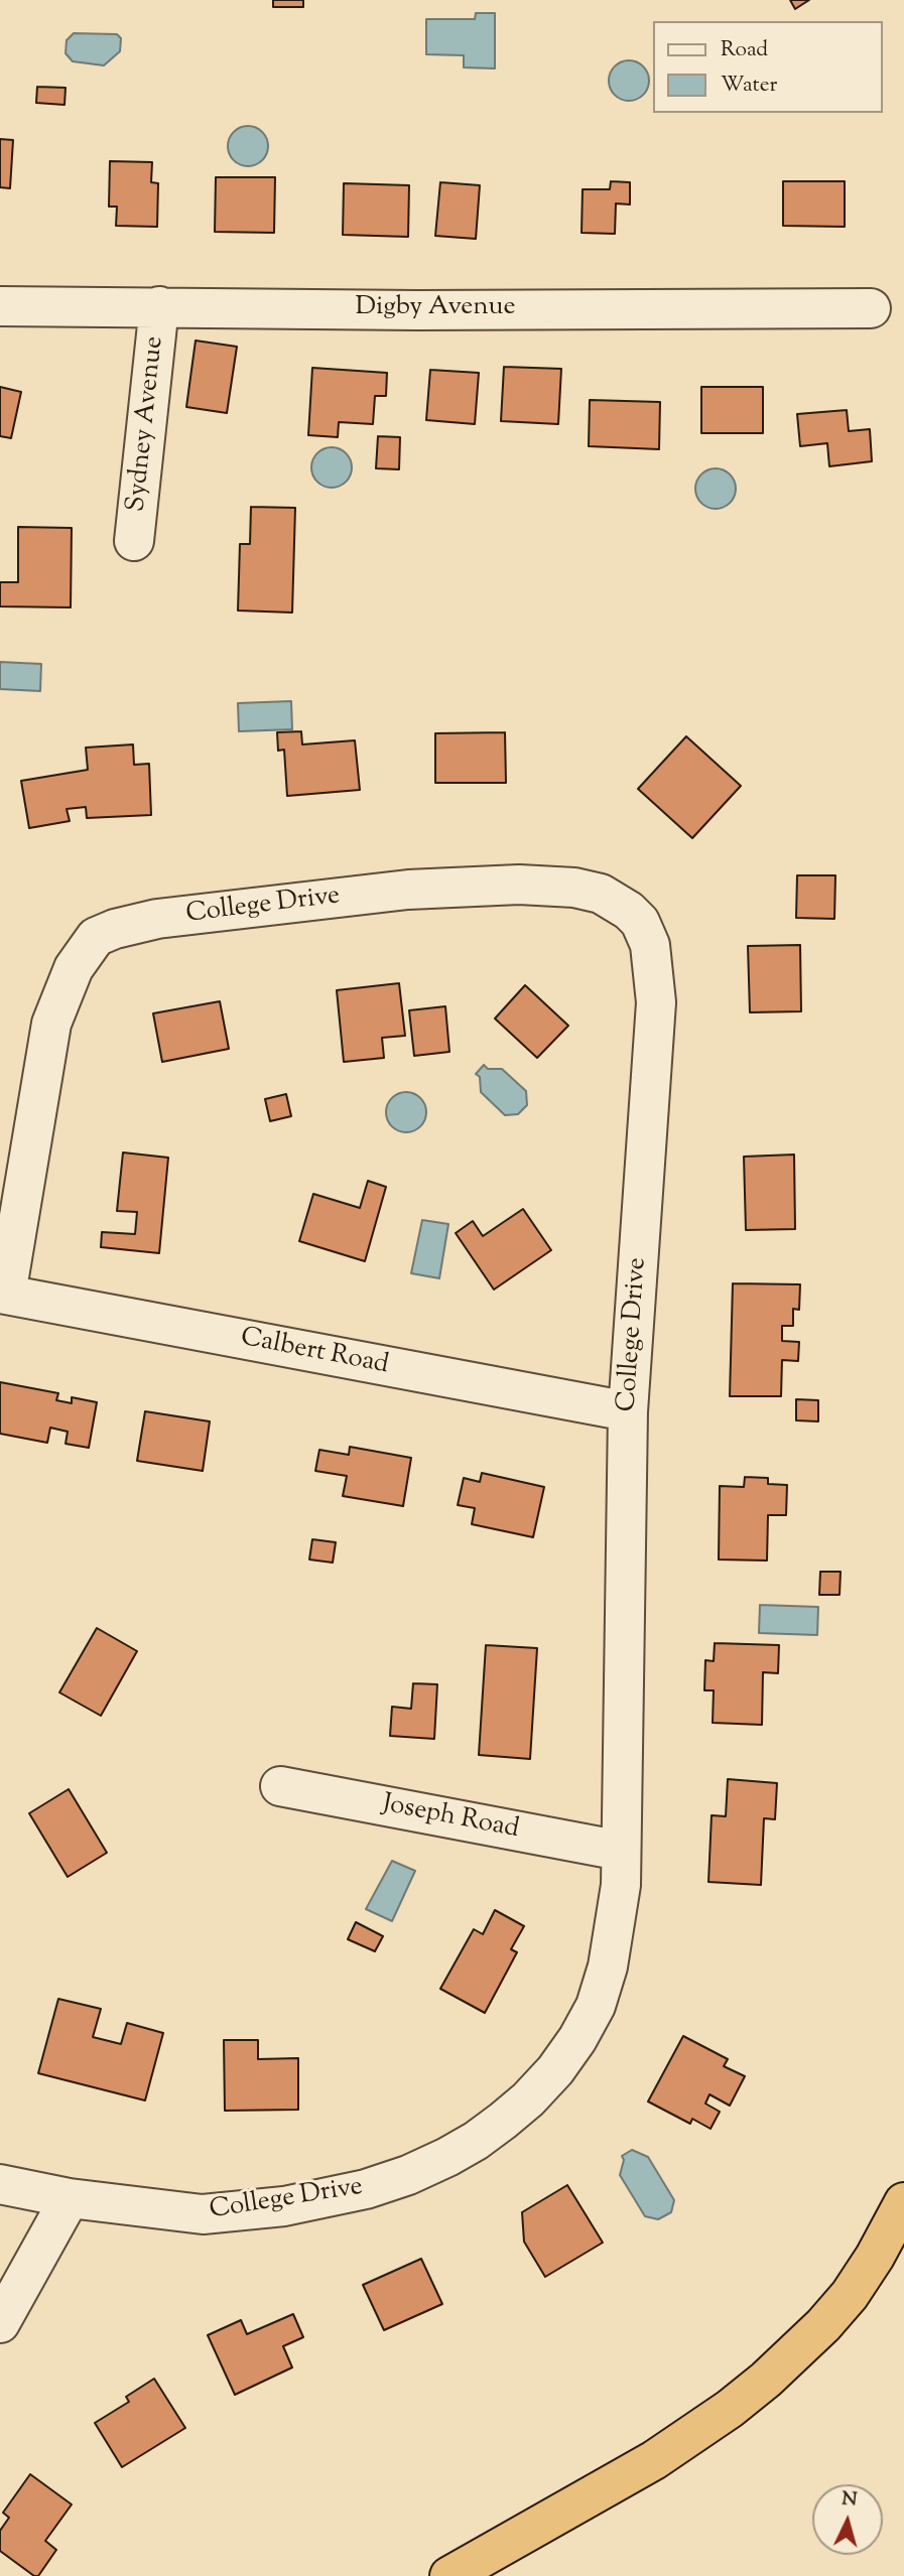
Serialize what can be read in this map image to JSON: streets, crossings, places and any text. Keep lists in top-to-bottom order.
{
  "streets": {
    "street": [
      "Digby Avenue",
      "Sydney Avenue",
      "College Drive",
      "Calbert Road",
      "Joseph Road"
    ]
  },
  "crossings": [
    ["Digby Avenue", "Sydney Avenue"],
    ["College Drive", "Calbert Road"],
    ["College Drive", "Joseph Road"]
  ],
  "legend": ["Road", "Water"],
  "north": "top"
}
